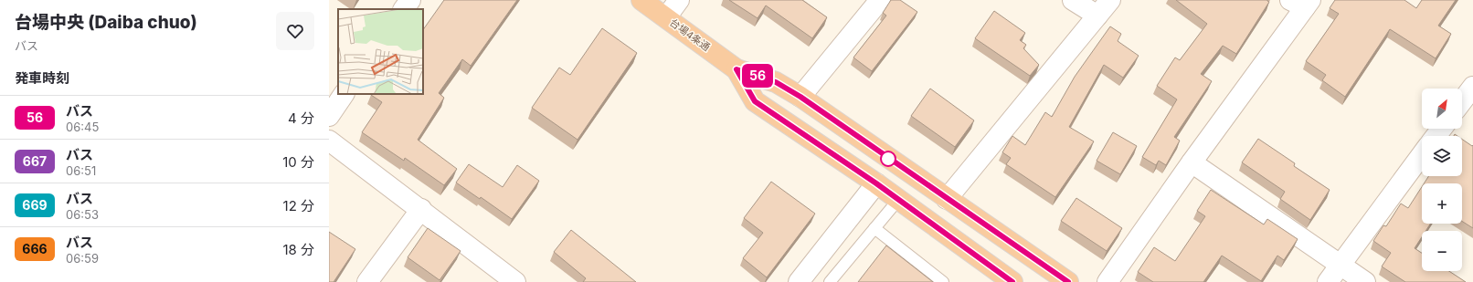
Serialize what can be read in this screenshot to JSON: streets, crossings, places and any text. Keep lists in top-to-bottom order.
{
  "streets": {
    "highway": ["台場4条通"]
  },
  "lines": ["bus line 56"],
  "north": "top right",
  "page": {
    "heading": [
      ["台場中央 (Daiba chuo)", "バス"],
      "発車時刻"
    ],
    "on_map": "56",
    "map_buttons": ["+", "−"],
    "list": [
      {
        "mark": "56",
        "name": "バス",
        "note": "06:45",
        "value": "4 分"
      },
      {
        "mark": "667",
        "name": "バス",
        "note": "06:51",
        "value": "10 分"
      },
      {
        "mark": "669",
        "name": "バス",
        "note": "06:53",
        "value": "12 分"
      },
      {
        "mark": "666",
        "name": "バス",
        "note": "06:59",
        "value": "18 分"
      }
    ]
  }
}
